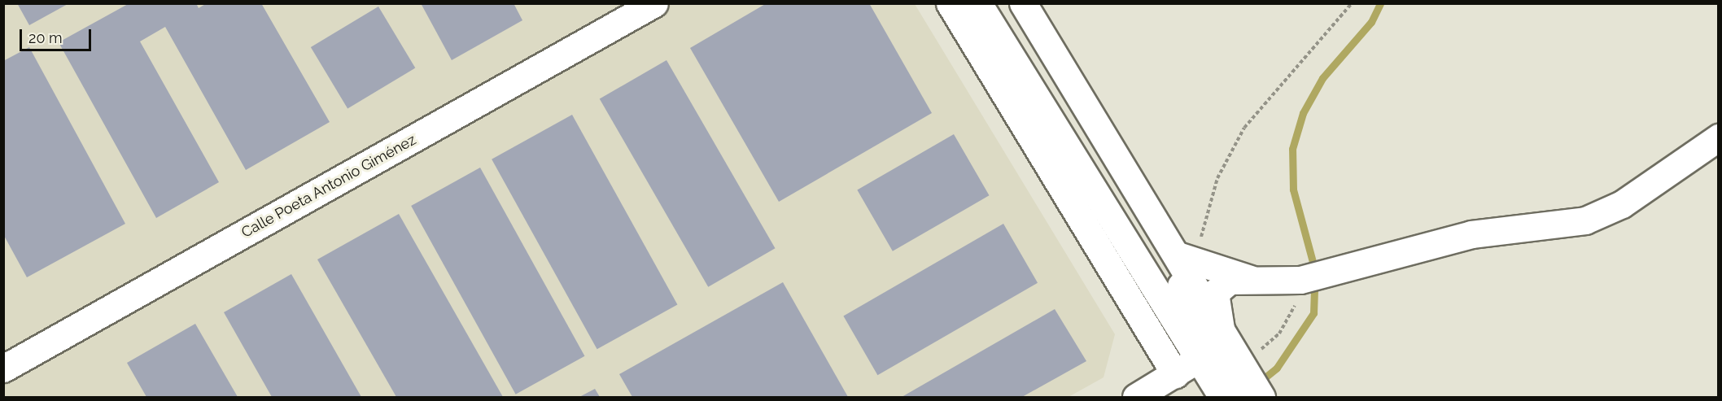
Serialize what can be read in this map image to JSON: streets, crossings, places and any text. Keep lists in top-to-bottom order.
{
  "streets": {
    "street": ["Calle Poeta Antonio Giménez"]
  },
  "scale_bar": "20 m"
}
